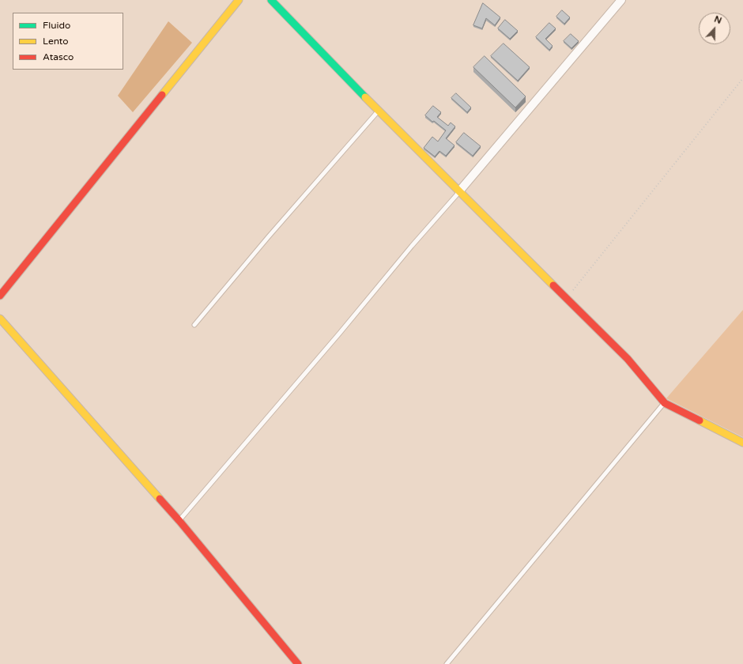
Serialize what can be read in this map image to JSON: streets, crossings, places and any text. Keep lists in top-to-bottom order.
{
  "legend": ["Fluido", "Lento", "Atasco"],
  "north": "top"
}
